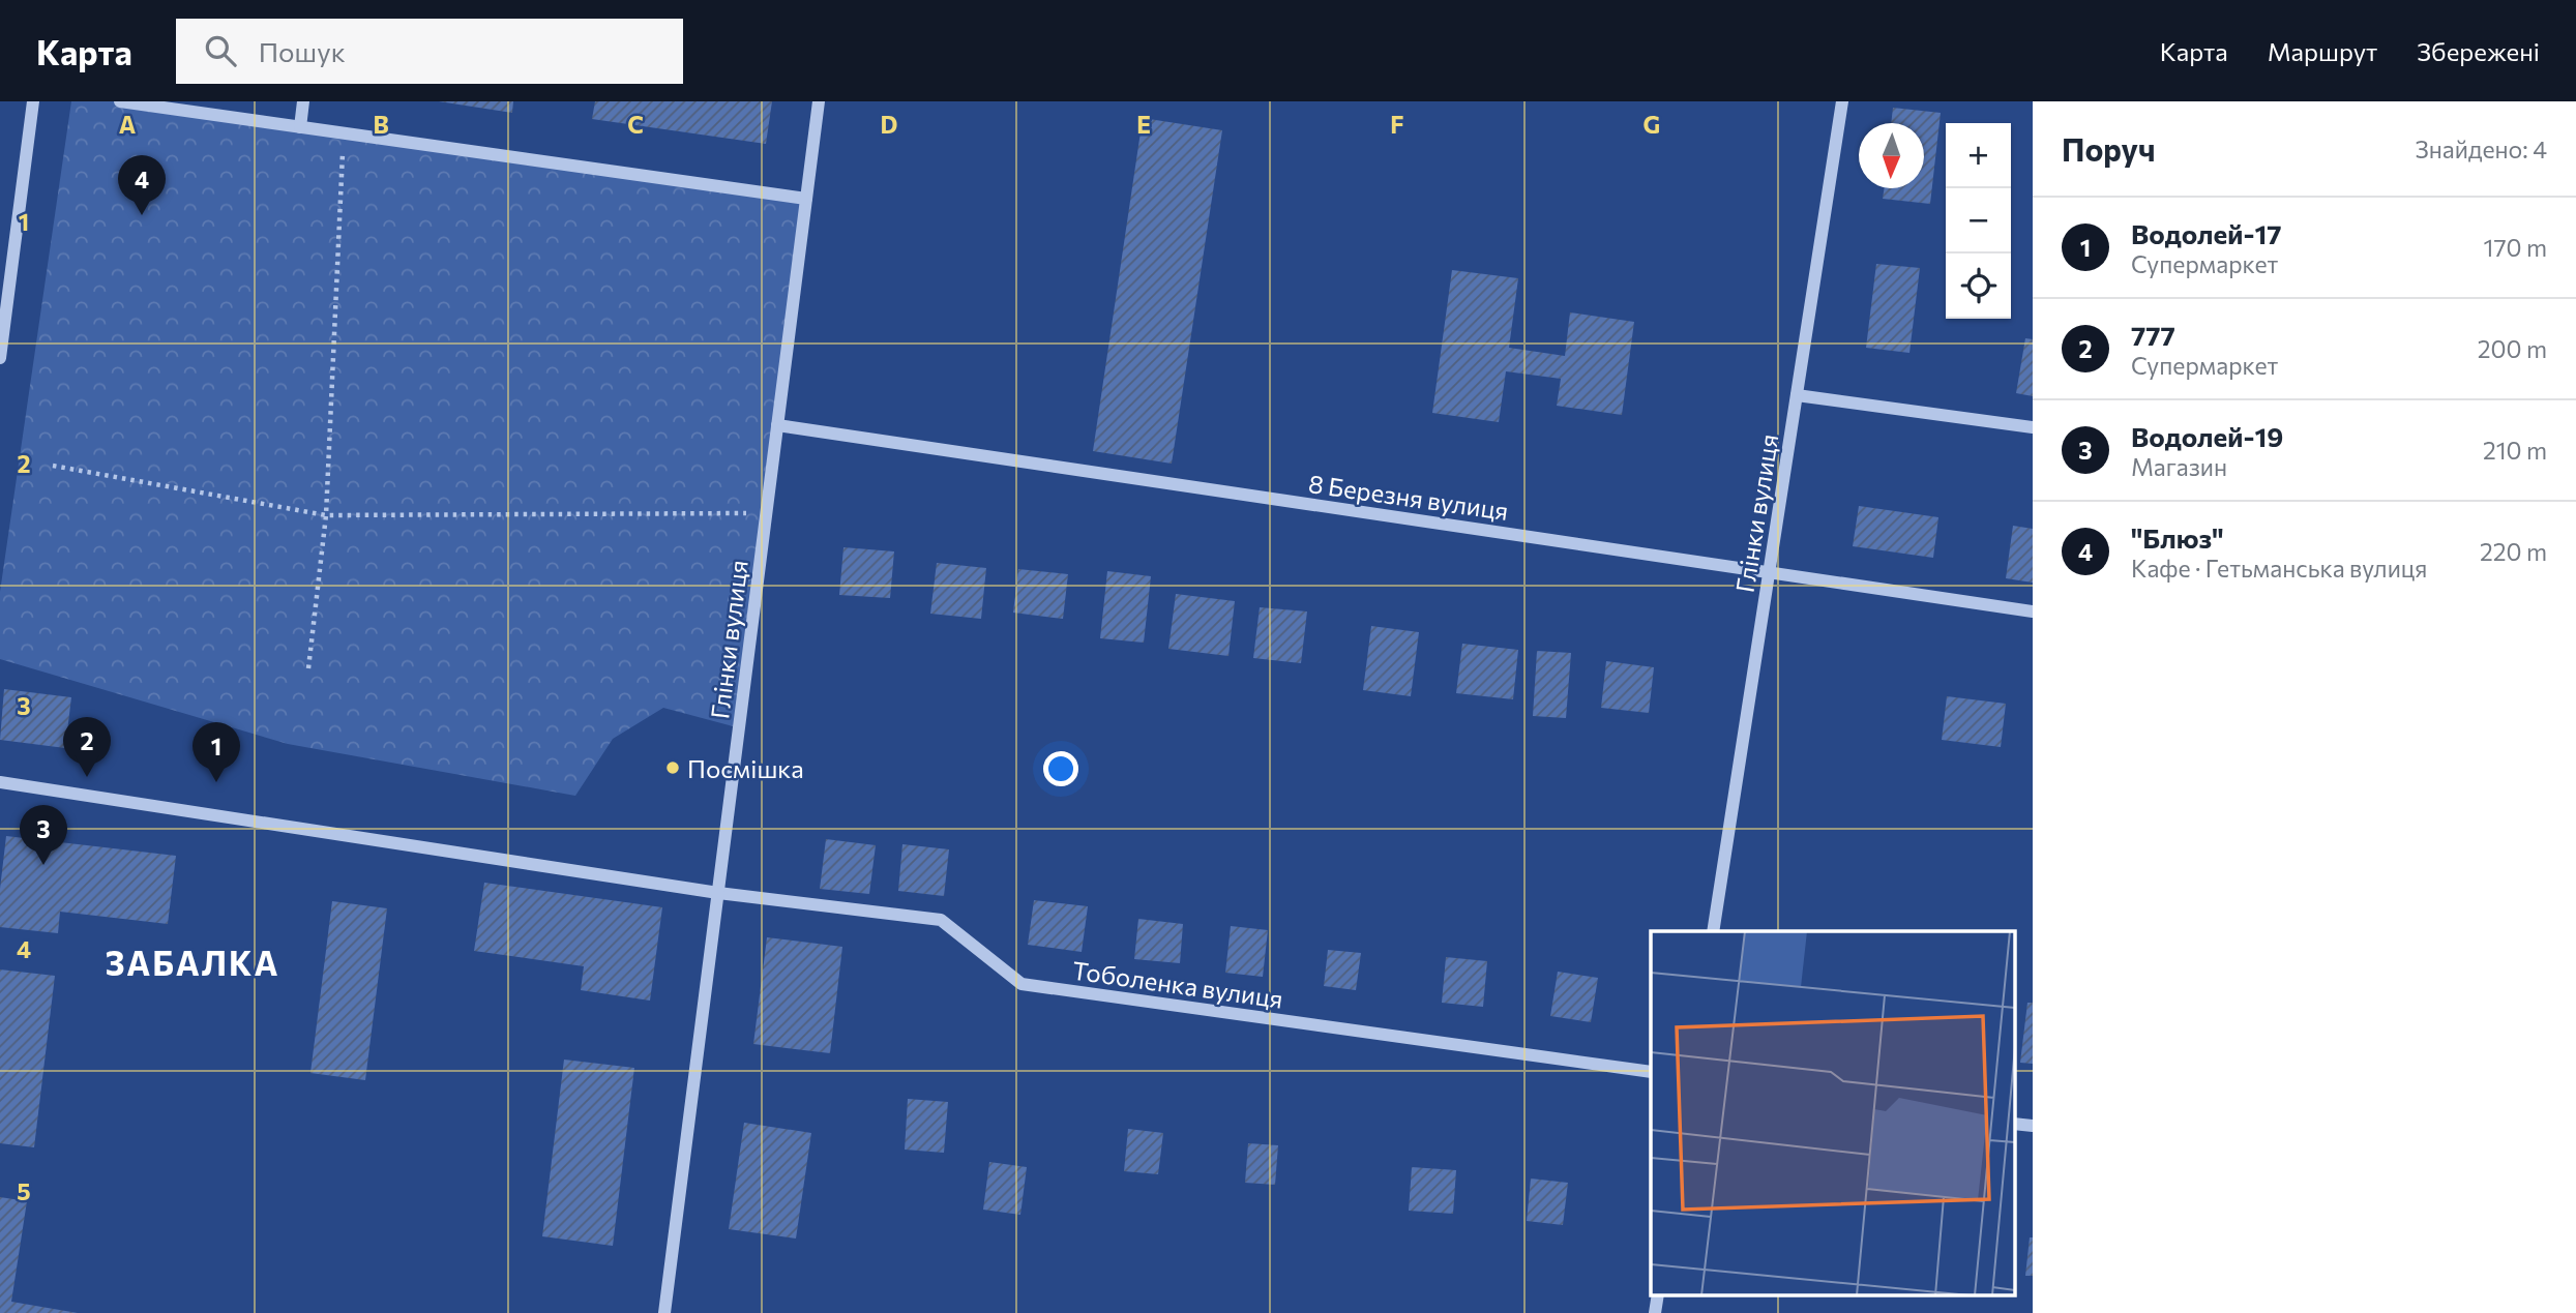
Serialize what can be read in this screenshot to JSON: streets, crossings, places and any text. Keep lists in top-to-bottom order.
{
  "streets": {
    "street": ["8 Березня вулиця", "Глінки вулиця", "Тоболенка вулиця"]
  },
  "crossings": [
    ["8 Березня вулиця", "Глінки вулиця"],
    ["Глінки вулиця", "Тоболенка вулиця"]
  ],
  "districts": ["ЗАБАЛКА"],
  "places": ["Посмішка"],
  "north": "bottom",
  "page": {
    "header": "Карта",
    "search": "Пошук",
    "nav": ["Карта", "Маршрут", "Збережені"],
    "heading": ["Поруч", "Знайдено: 4"],
    "map_buttons": ["+", "−"],
    "pins": [
      "4",
      "2",
      "1",
      "3"
    ],
    "list": [
      {
        "mark": "1",
        "name": "Водолей-17",
        "note": "Супермаркет",
        "value": "170 m"
      },
      {
        "mark": "2",
        "name": "777",
        "note": "Супермаркет",
        "value": "200 m"
      },
      {
        "mark": "3",
        "name": "Водолей-19",
        "note": "Магазин",
        "value": "210 m"
      },
      {
        "mark": "4",
        "name": "\"Блюз\"",
        "note": "Кафе · Гетьманська вулиця",
        "value": "220 m"
      }
    ]
  },
  "grid": {
    "columns": [
      "A",
      "B",
      "C",
      "D",
      "E",
      "F",
      "G"
    ],
    "rows": [
      "1",
      "2",
      "3",
      "4",
      "5"
    ]
  }
}
